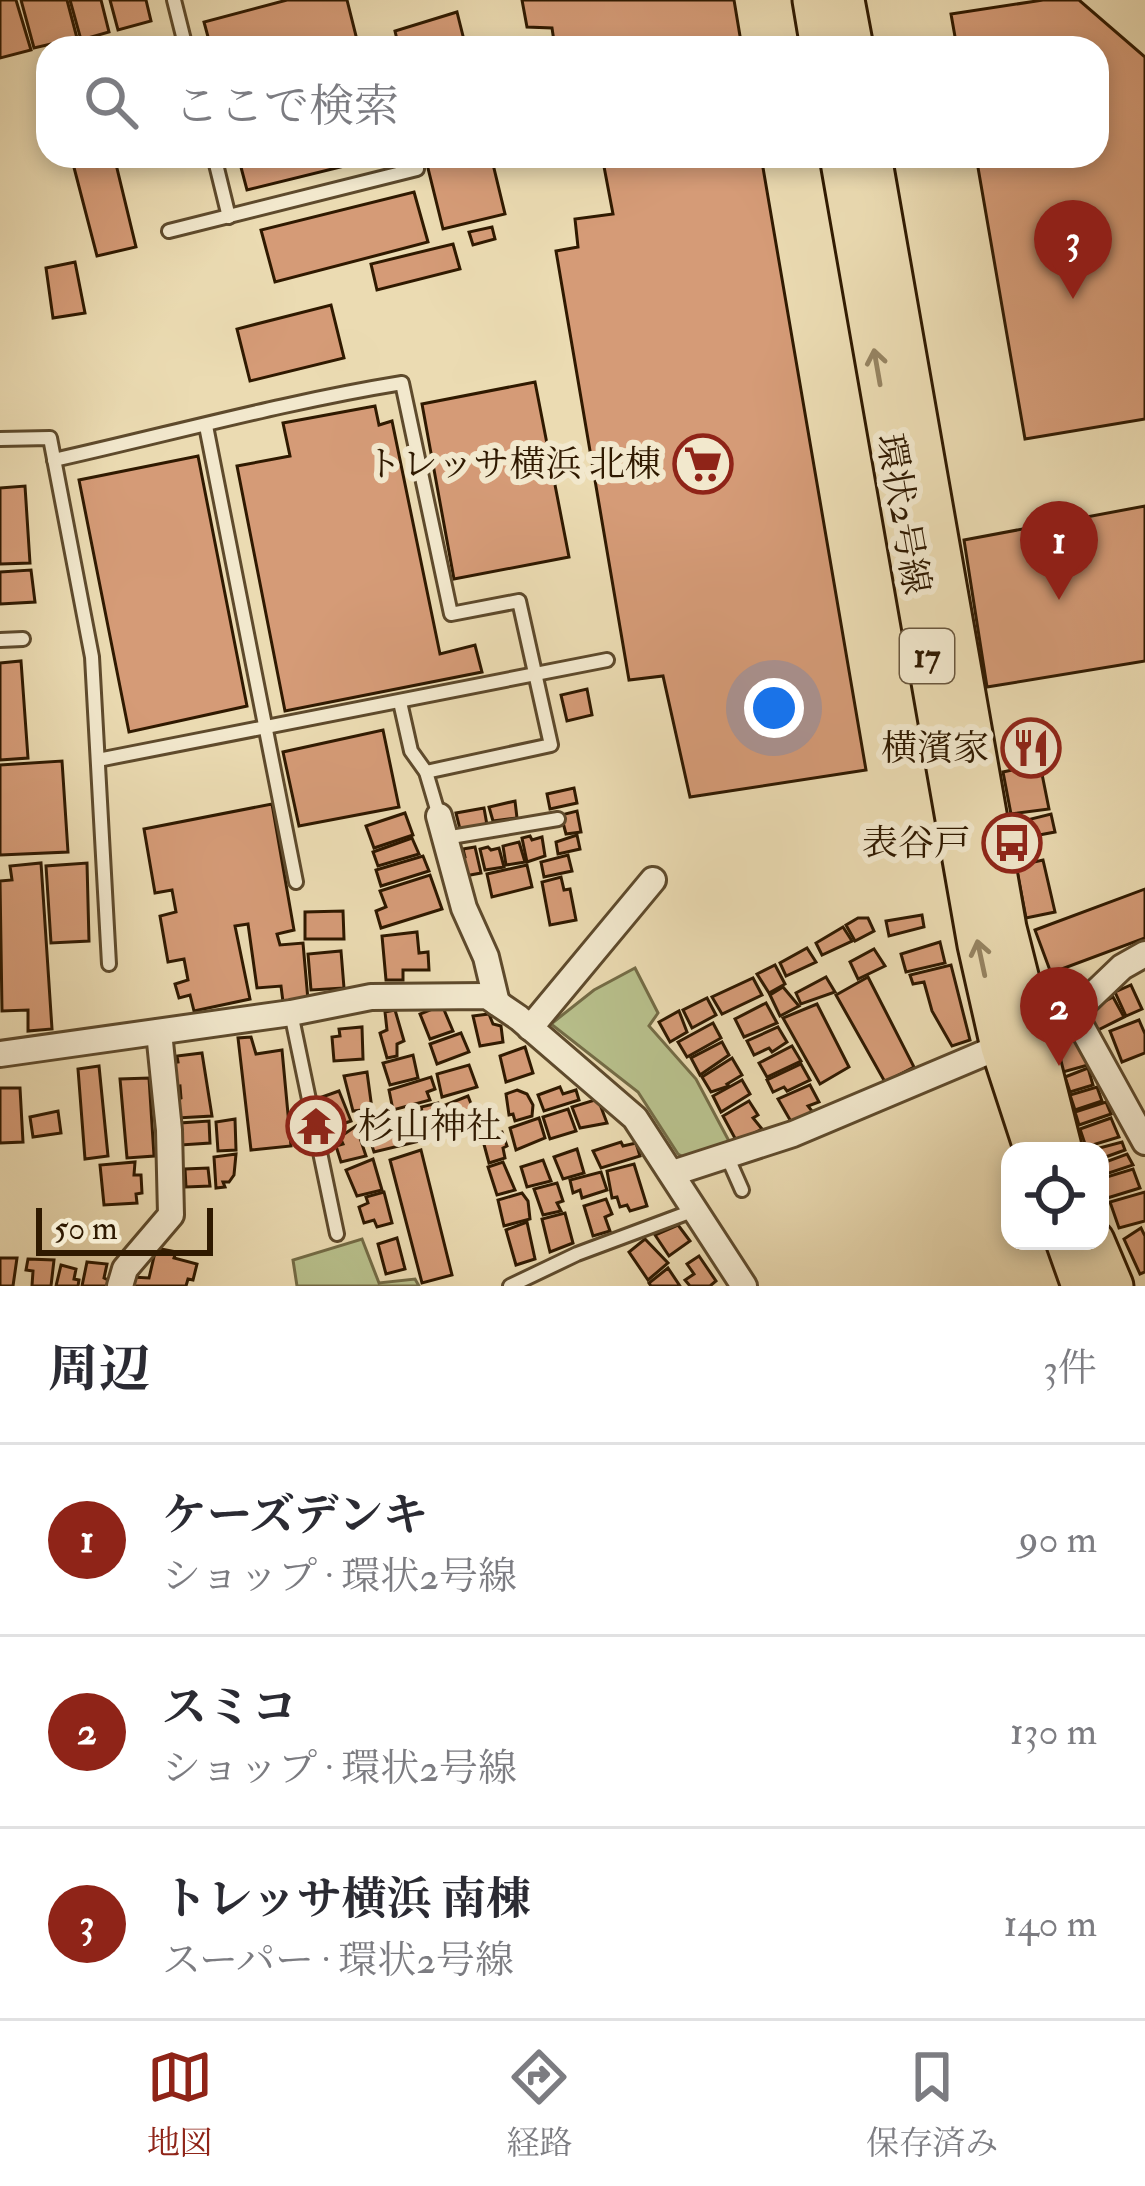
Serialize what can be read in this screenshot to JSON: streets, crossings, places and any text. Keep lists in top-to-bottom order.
{
  "streets": {
    "main road": ["環状2号線", "17"]
  },
  "places": {
    "supermarket": ["トレッサ横浜 北棟"],
    "restaurant": ["横濱家"],
    "bus stop": ["表谷戸"],
    "temple": ["杉山神社"]
  },
  "scale_bar": "50 m",
  "page": {
    "search": "ここで検索",
    "pins": ["3", "1", "2"],
    "scale": "50 m",
    "heading": ["周辺", "3件"],
    "list": [
      {
        "mark": "1",
        "name": "ケーズデンキ",
        "note": "ショップ · 環状2号線",
        "value": "90 m"
      },
      {
        "mark": "2",
        "name": "スミコ",
        "note": "ショップ · 環状2号線",
        "value": "130 m"
      },
      {
        "mark": "3",
        "name": "トレッサ横浜 南棟",
        "note": "スーパー · 環状2号線",
        "value": "140 m"
      }
    ],
    "nav": ["地図", "経路", "保存済み"]
  }
}
